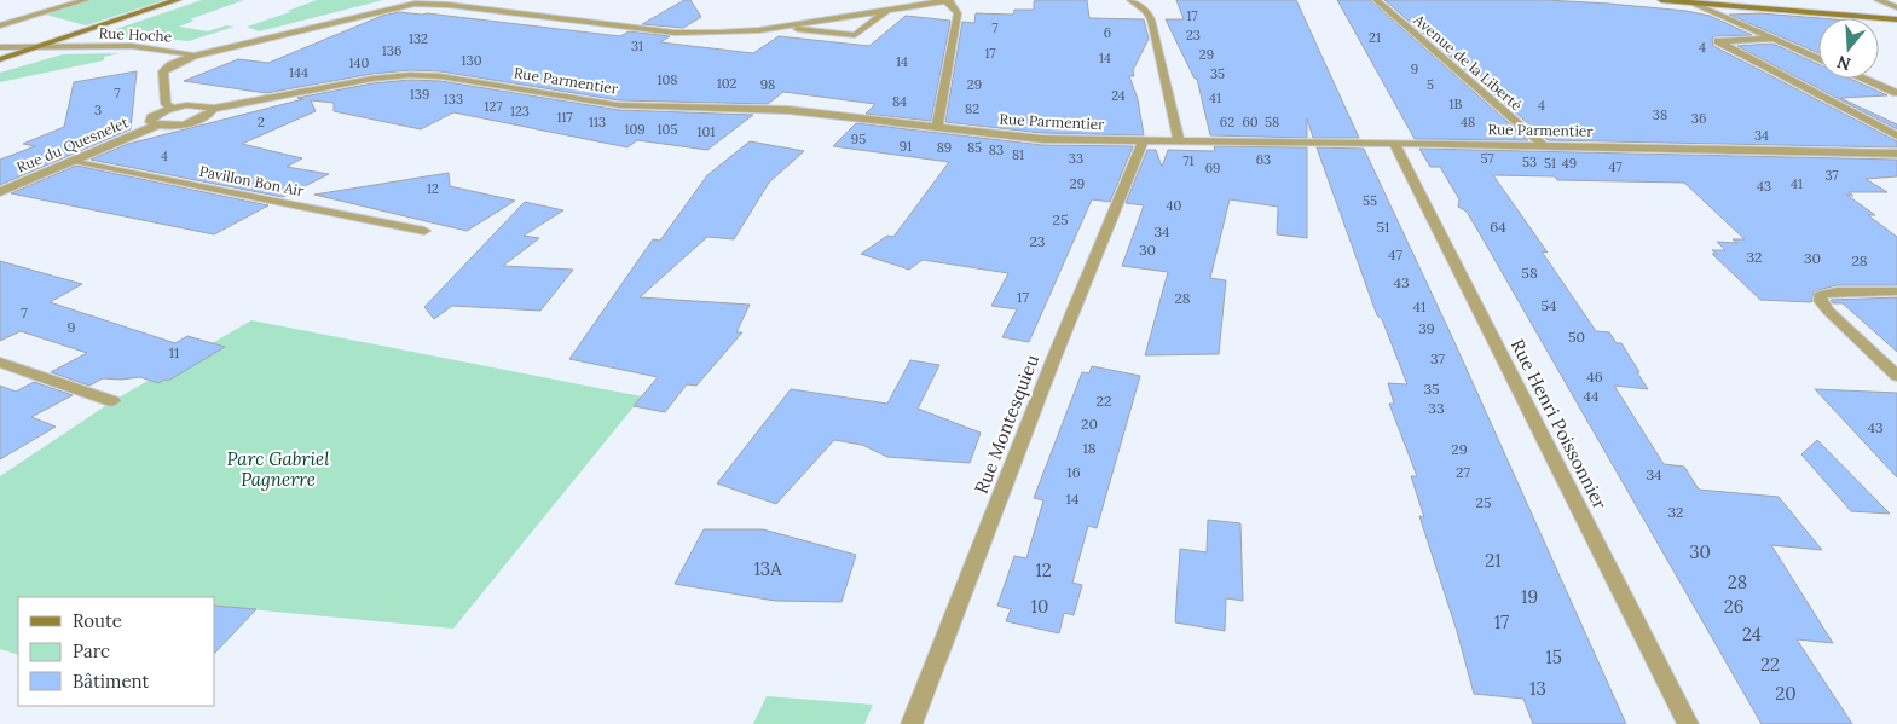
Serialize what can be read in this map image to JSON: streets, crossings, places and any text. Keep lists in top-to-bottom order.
{
  "streets": {
    "street": [
      "Rue Hoche",
      "Avenue de la Liberté",
      "Rue Parmentier",
      "Rue du Quesnelet",
      "Rue Montesquieu",
      "Rue Henri Poissonnier"
    ],
    "lane": ["Pavillon Bon Air"]
  },
  "crossings": [
    ["Avenue de la Liberté", "Rue Parmentier"],
    ["Rue Parmentier", "Rue du Quesnelet"],
    ["Rue Parmentier", "Rue Montesquieu"],
    ["Rue Parmentier", "Rue Henri Poissonnier"],
    ["Rue du Quesnelet", "Pavillon Bon Air"]
  ],
  "parks": ["Parc Gabriel Pagnerre"],
  "house_numbers": [
    "17",
    "7",
    "6",
    "23",
    "21",
    "132",
    "31",
    "4",
    "136",
    "17",
    "29",
    "14",
    "130",
    "14",
    "140",
    "9",
    "144",
    "35",
    "108",
    "102",
    "98",
    "29",
    "5",
    "7",
    "139",
    "24",
    "41",
    "133",
    "84",
    "1B",
    "4",
    "127",
    "82",
    "3",
    "123",
    "38",
    "117",
    "36",
    "2",
    "113",
    "62",
    "60",
    "58",
    "48",
    "109",
    "105",
    "101",
    "34",
    "95",
    "91",
    "89",
    "85",
    "83",
    "81",
    "4",
    "33",
    "57",
    "63",
    "71",
    "53",
    "51",
    "49",
    "47",
    "69",
    "37",
    "29",
    "41",
    "43",
    "12",
    "55",
    "40",
    "25",
    "51",
    "64",
    "34",
    "23",
    "30",
    "47",
    "32",
    "30",
    "28",
    "58",
    "43",
    "17",
    "28",
    "54",
    "41",
    "7",
    "9",
    "39",
    "50",
    "11",
    "37",
    "46",
    "35",
    "44",
    "22",
    "33",
    "20",
    "43",
    "18",
    "29",
    "16",
    "27",
    "34",
    "14",
    "25",
    "32",
    "30",
    "21",
    "13A",
    "12",
    "28",
    "19",
    "10",
    "26",
    "17",
    "24",
    "15",
    "22",
    "13",
    "20"
  ],
  "legend": ["Route", "Parc", "Bâtiment"],
  "north": "bottom"
}
